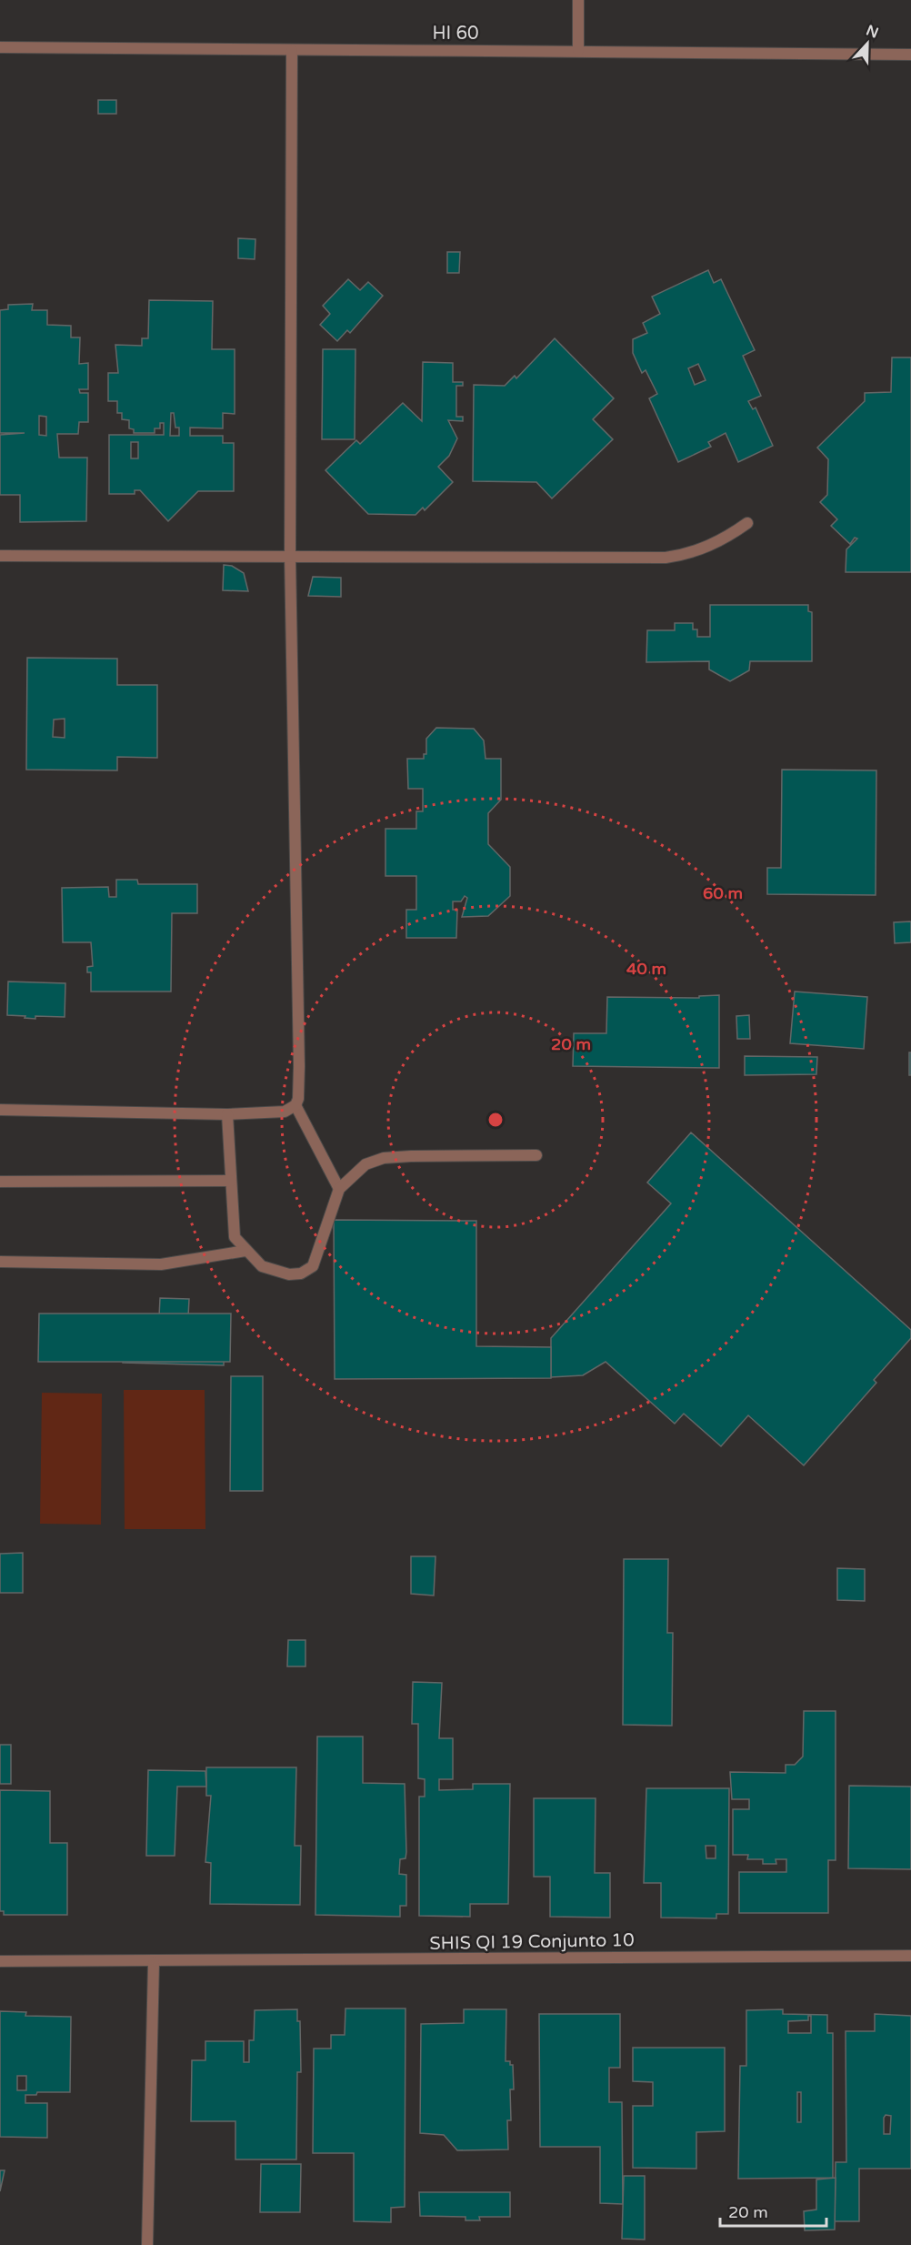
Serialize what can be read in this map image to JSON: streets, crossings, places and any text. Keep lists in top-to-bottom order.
{
  "streets": {
    "street": ["HI 60", "SHIS QI 19 Conjunto 10"]
  },
  "scale_bar": "20 m",
  "north": "top",
  "rings": ["60 m", "40 m", "20 m"]
}
